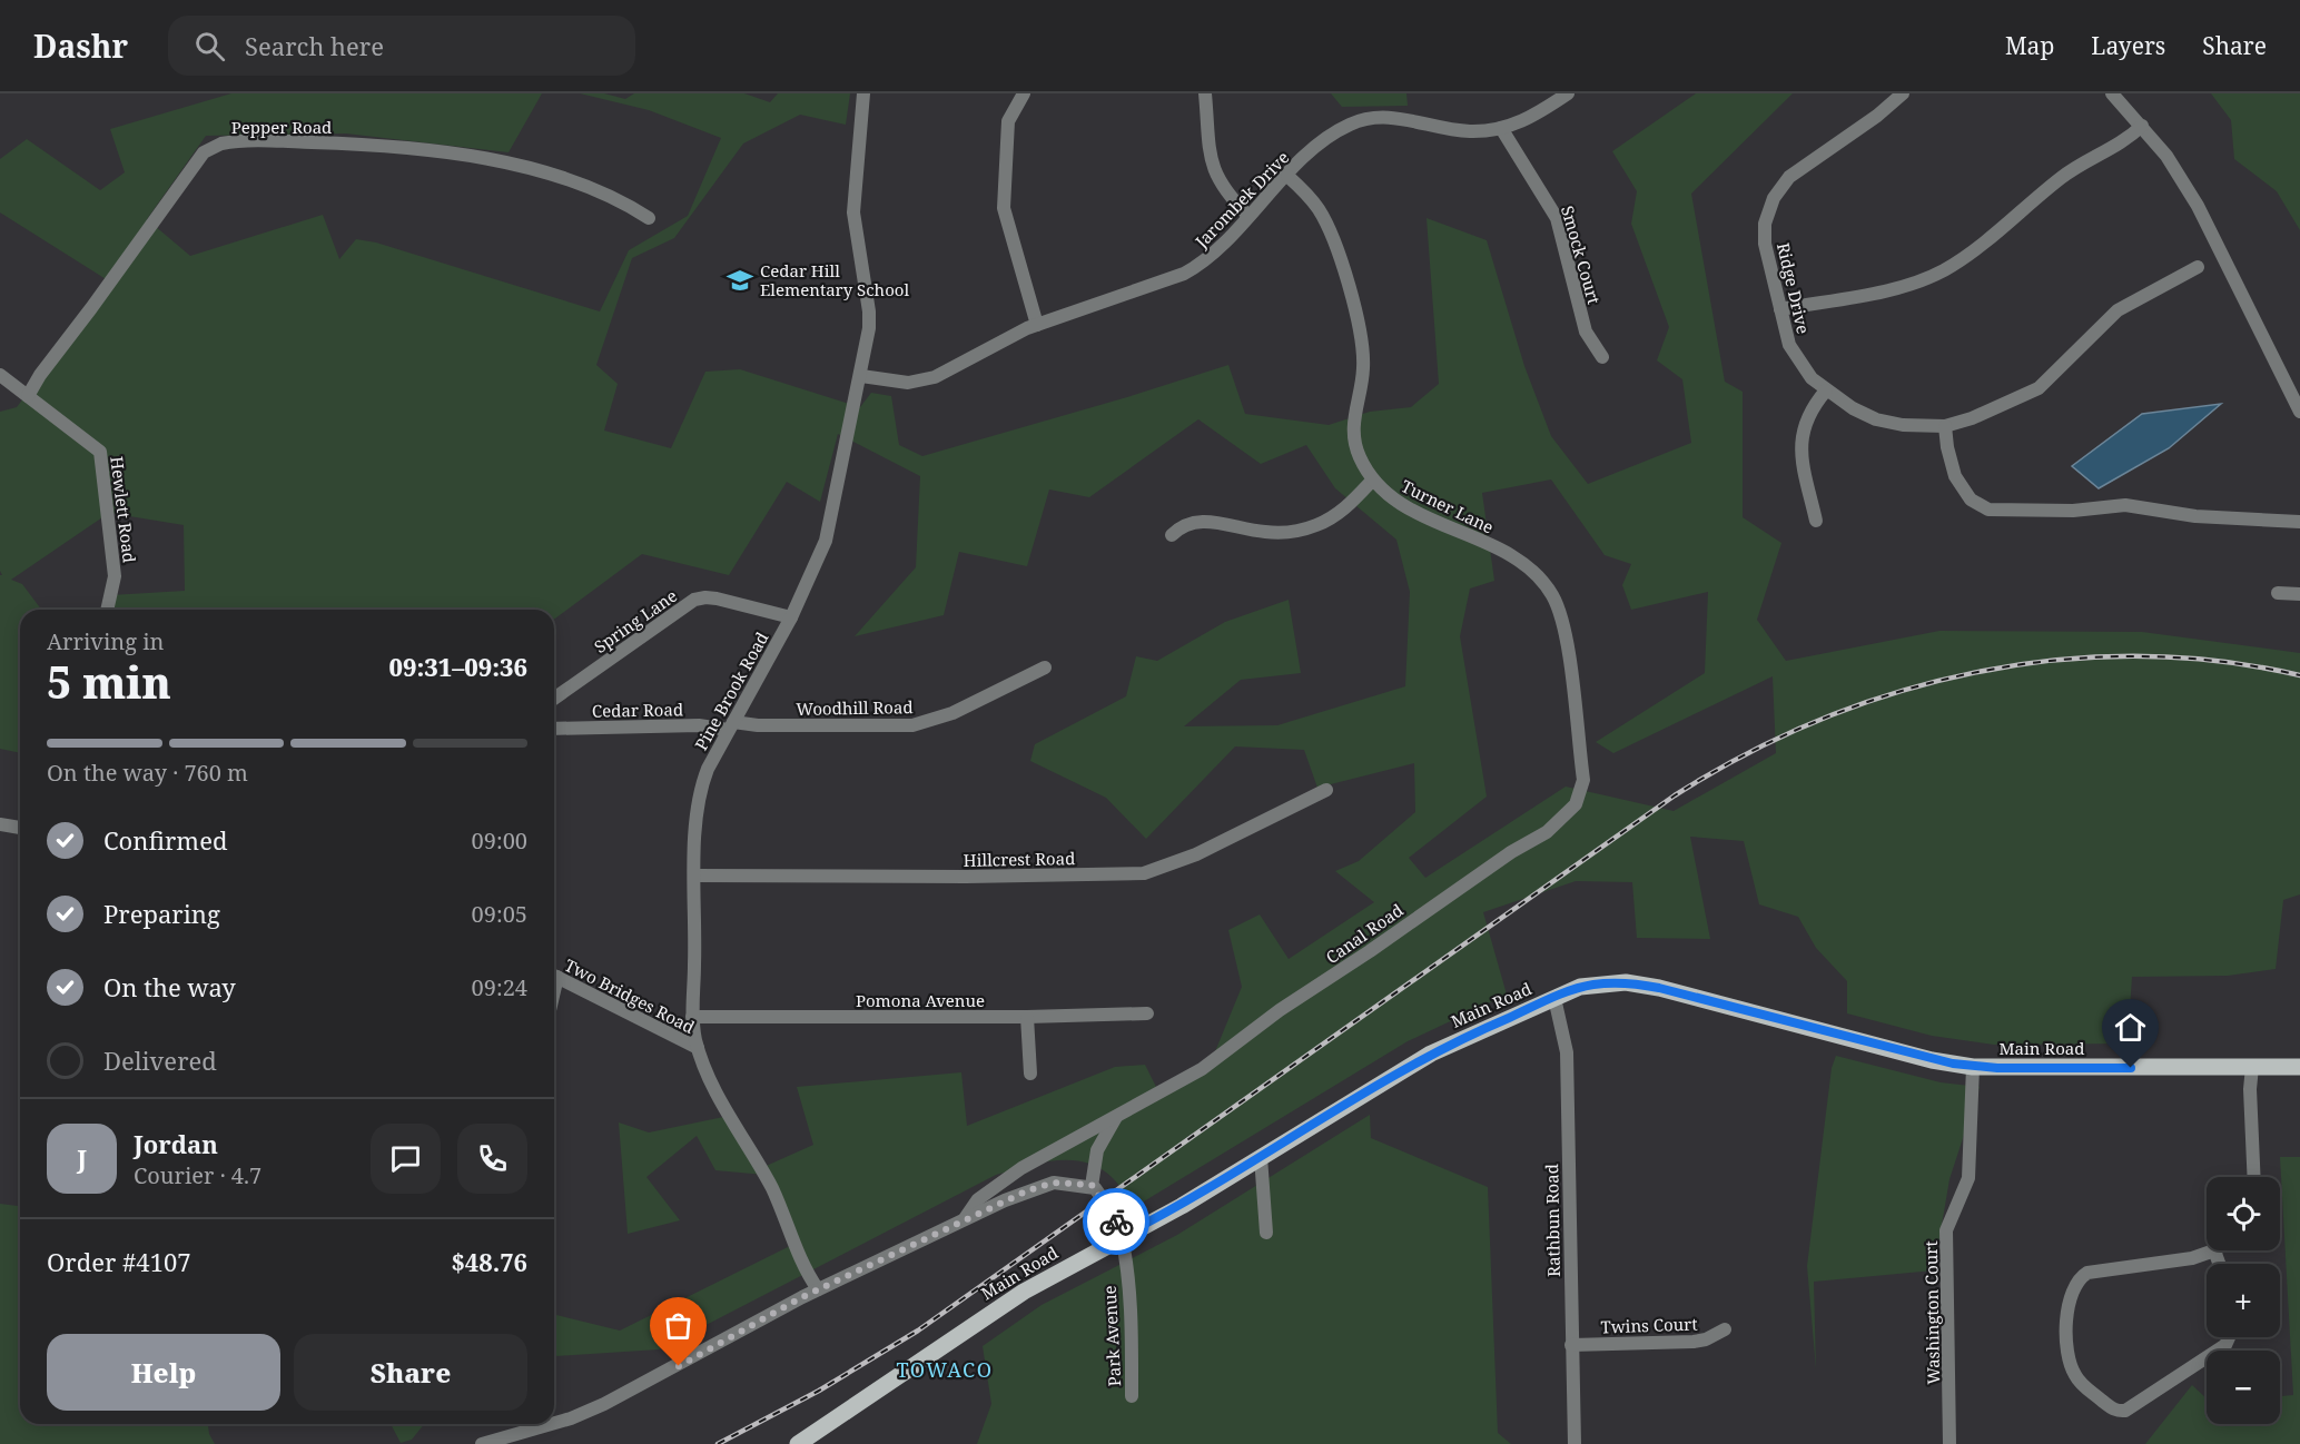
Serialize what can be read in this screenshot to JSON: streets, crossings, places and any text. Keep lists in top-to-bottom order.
{
  "streets": {
    "main road": ["Main Road"],
    "street": [
      "Pepper Road",
      "Jarombek Drive",
      "Smock Court",
      "Ridge Drive",
      "Turner Lane",
      "Hewlett Road",
      "Spring Lane",
      "Pine Brook Road",
      "Woodhill Road",
      "Cedar Road",
      "Hillcrest Road",
      "Canal Road",
      "Two Bridges Road",
      "Pomona Avenue",
      "Rathbun Road",
      "Washington Court",
      "Twins Court",
      "Park Avenue"
    ]
  },
  "crossings": [
    ["Pepper Road", "Hewlett Road"],
    ["Jarombek Drive", "Smock Court"],
    ["Jarombek Drive", "Turner Lane"],
    ["Jarombek Drive", "Pine Brook Road"],
    ["Turner Lane", "Canal Road"],
    ["Spring Lane", "Pine Brook Road"],
    ["Pine Brook Road", "Woodhill Road"],
    ["Pine Brook Road", "Cedar Road"],
    ["Pine Brook Road", "Hillcrest Road"],
    ["Pine Brook Road", "Two Bridges Road"],
    ["Pine Brook Road", "Pomona Avenue"],
    ["Woodhill Road", "Cedar Road"],
    ["Main Road", "Rathbun Road"],
    ["Main Road", "Washington Court"],
    ["Main Road", "Park Avenue"],
    ["Rathbun Road", "Twins Court"]
  ],
  "districts": ["TOWACO"],
  "places": {
    "school or university": ["Cedar Hill Elementary School"]
  },
  "page": {
    "header": "Dashr",
    "search": "Search here",
    "nav": ["Map", "Layers", "Share"],
    "heading": ["5 min", "Arriving in", "09:31–09:36"],
    "panel": [
      "Jordan",
      "Courier · 4.7",
      "Order #4107",
      "$48.76"
    ],
    "bar": "On the way · 760 m",
    "list": [
      ["Confirmed", "09:00"],
      ["Preparing", "09:05"],
      ["On the way", "09:24"],
      "Delivered"
    ],
    "round": "J",
    "map_buttons": ["+", "−"],
    "buttons": ["Help", "Share"]
  }
}
